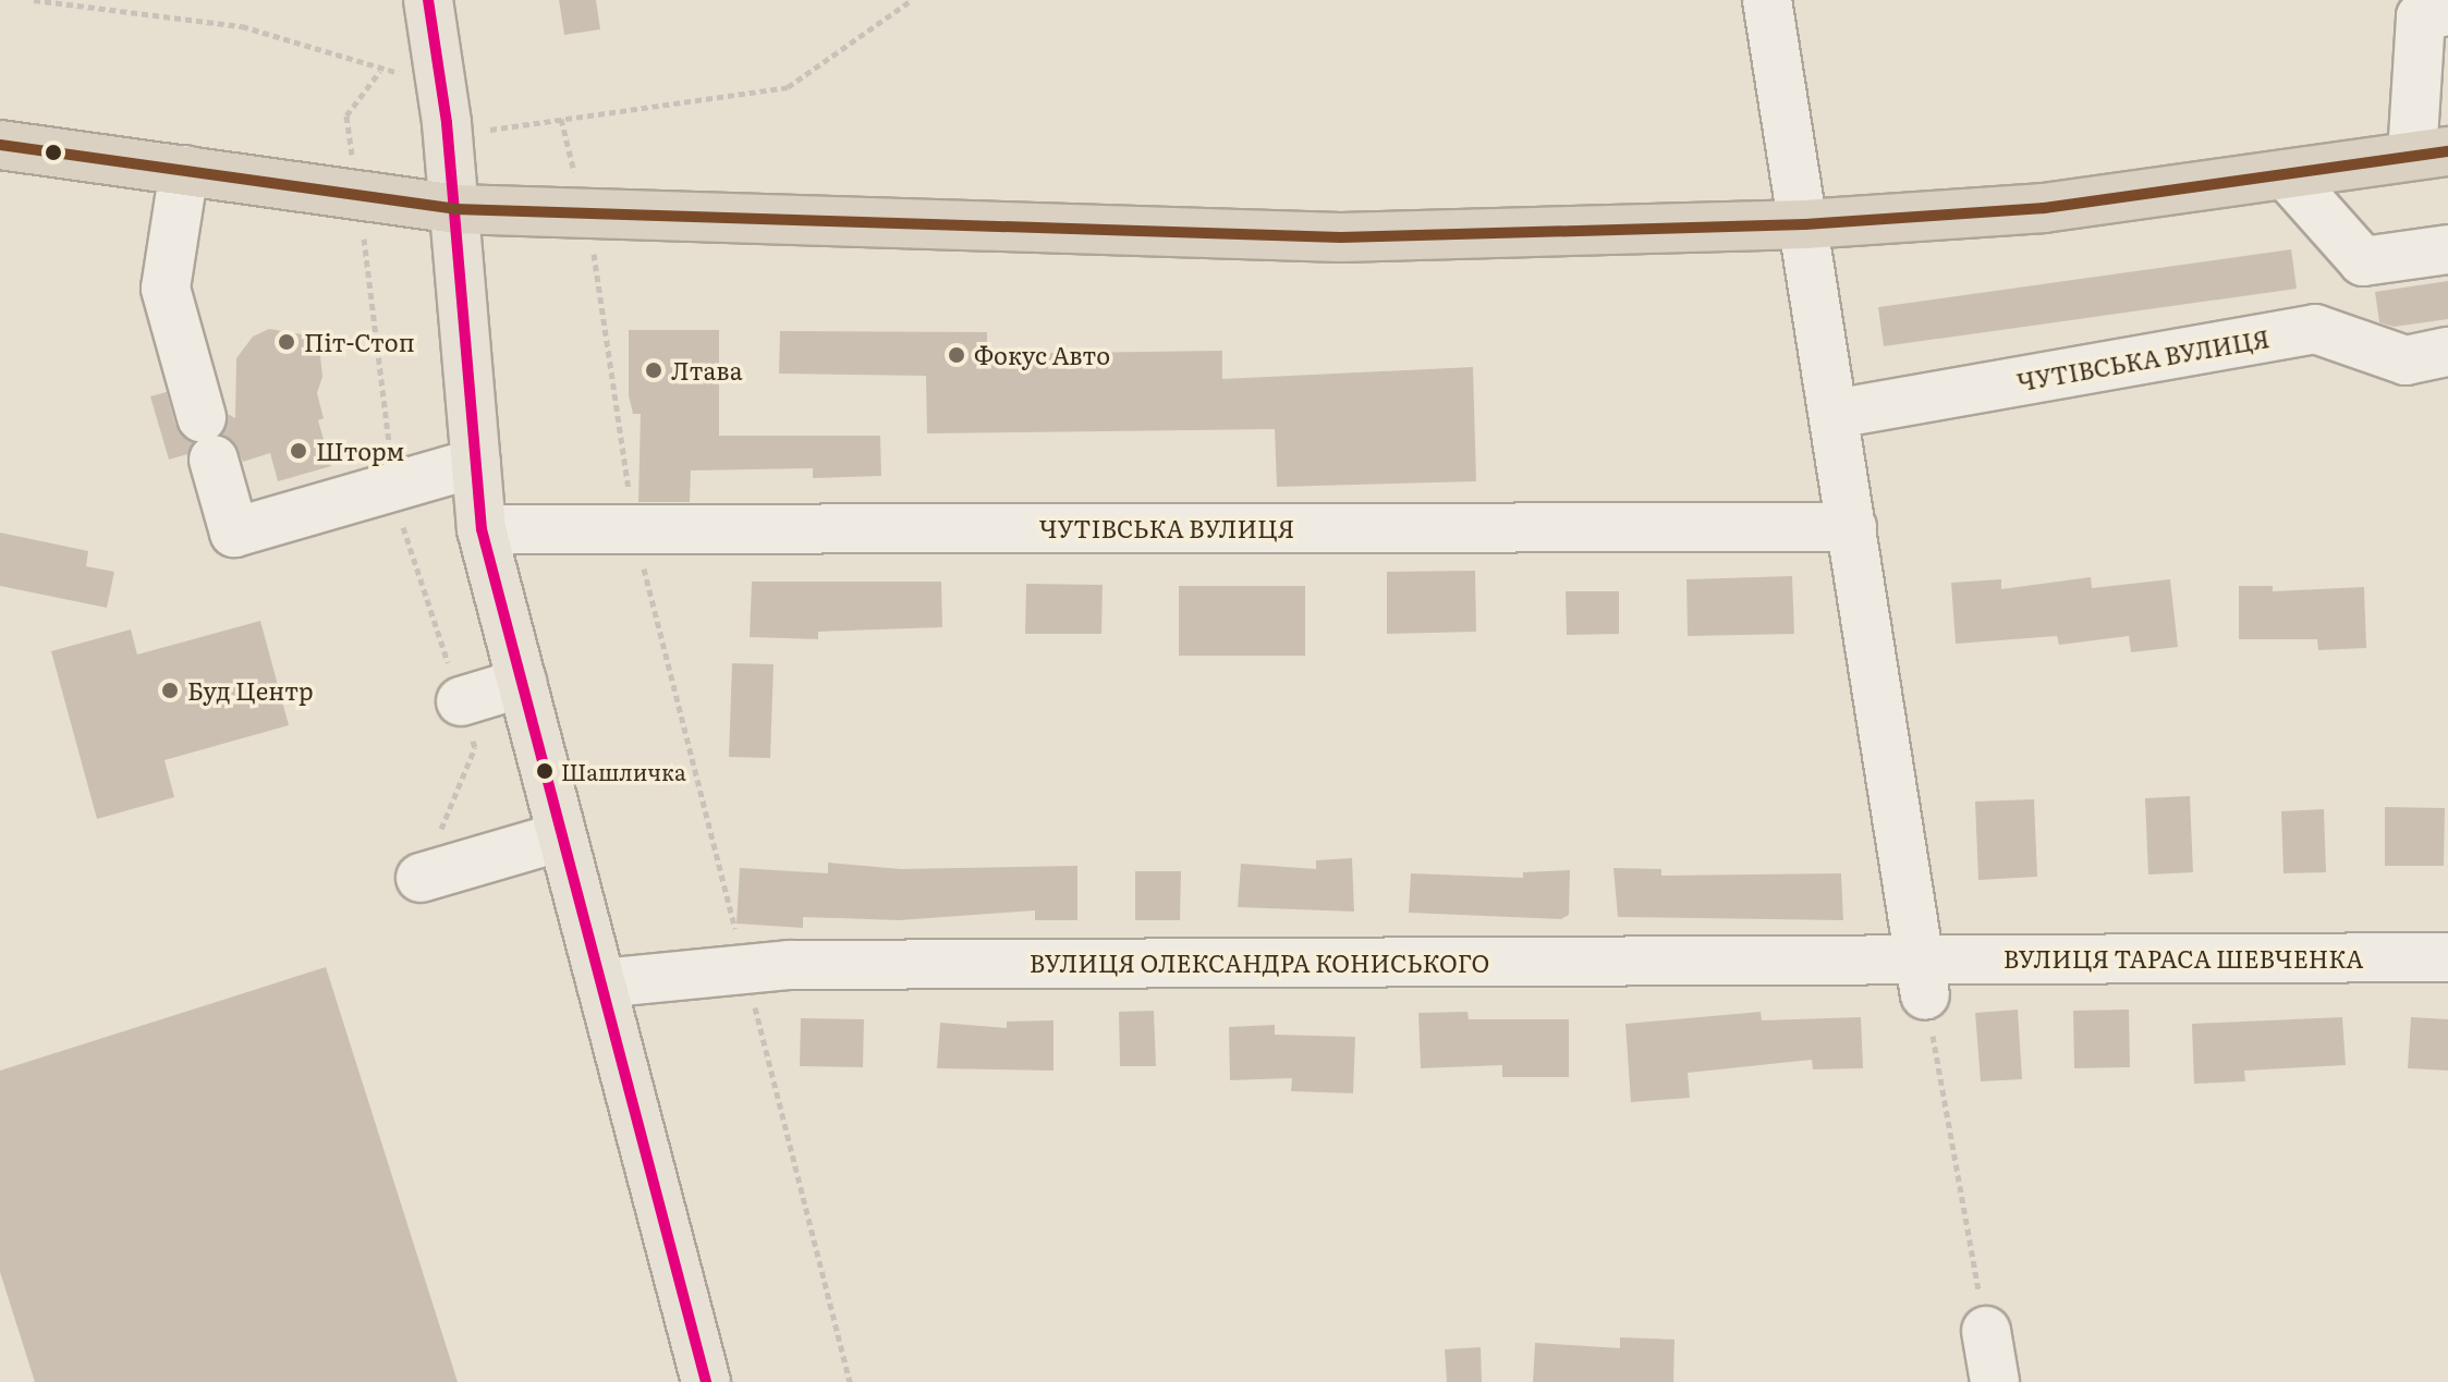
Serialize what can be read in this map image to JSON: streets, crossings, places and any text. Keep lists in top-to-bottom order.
{
  "streets": {
    "street": ["ЧУТІВСЬКА ВУЛИЦЯ", "ВУЛИЦЯ ТАРАСА ШЕВЧЕНКА", "ВУЛИЦЯ ОЛЕКСАНДРА КОНИСЬКОГО"]
  },
  "crossings": [
    ["ВУЛИЦЯ ТАРАСА ШЕВЧЕНКА", "ВУЛИЦЯ ОЛЕКСАНДРА КОНИСЬКОГО"]
  ],
  "places": [
    "Піт-Стоп",
    "Фокус Авто",
    "Лтава",
    "Шторм",
    "Буд Центр",
    "Шашличка"
  ]
}
